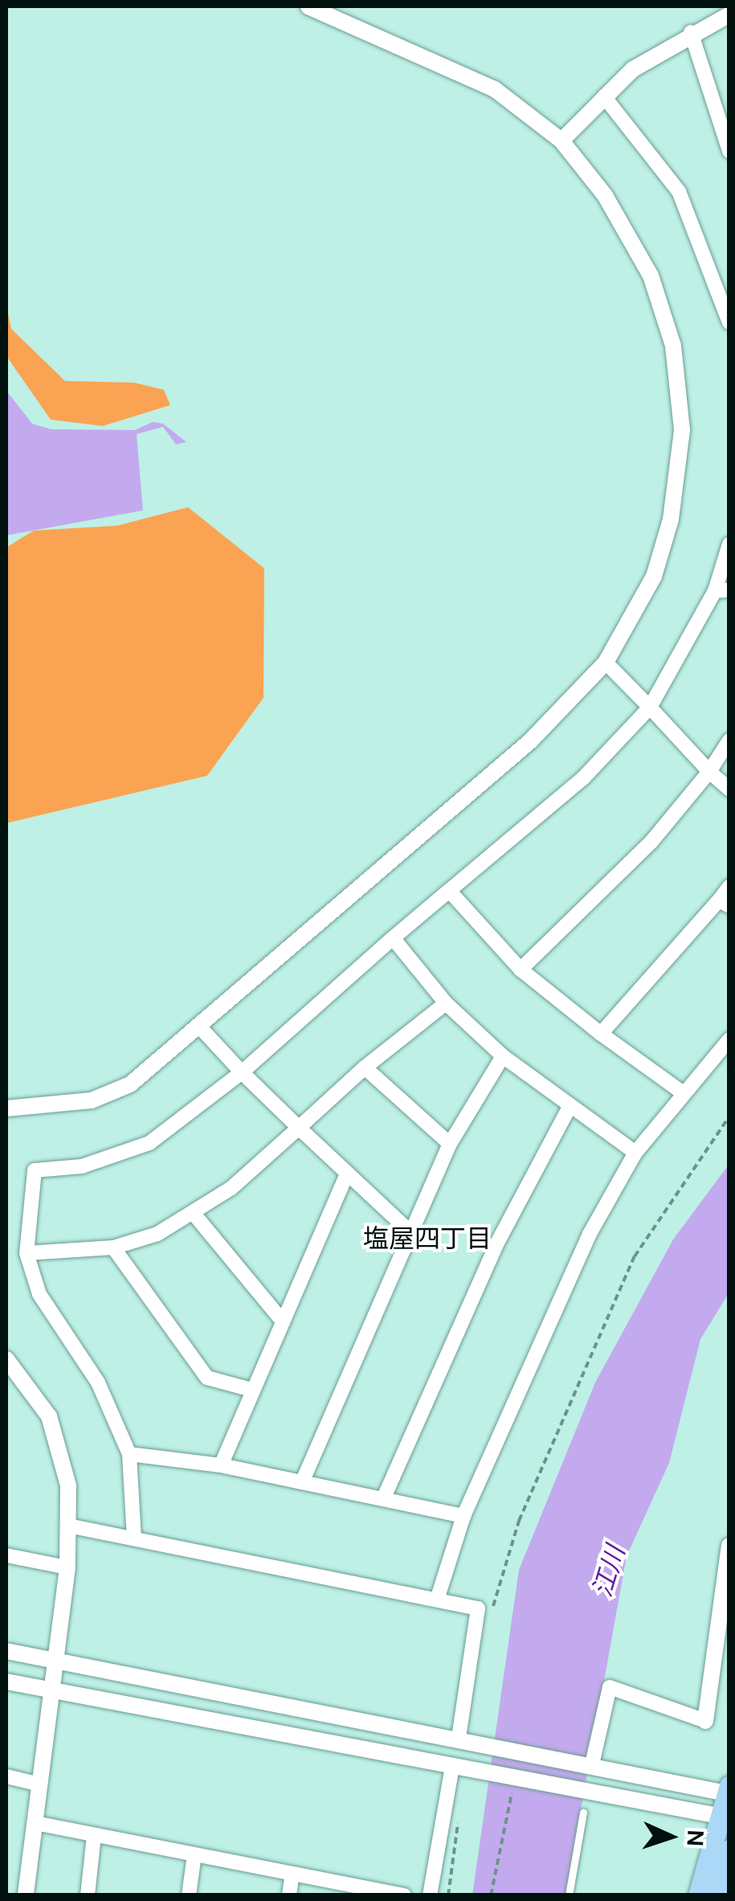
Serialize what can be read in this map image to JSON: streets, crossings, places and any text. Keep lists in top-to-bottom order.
{
  "districts": ["塩屋四丁目"],
  "water": ["江川"],
  "north": "right"
}
